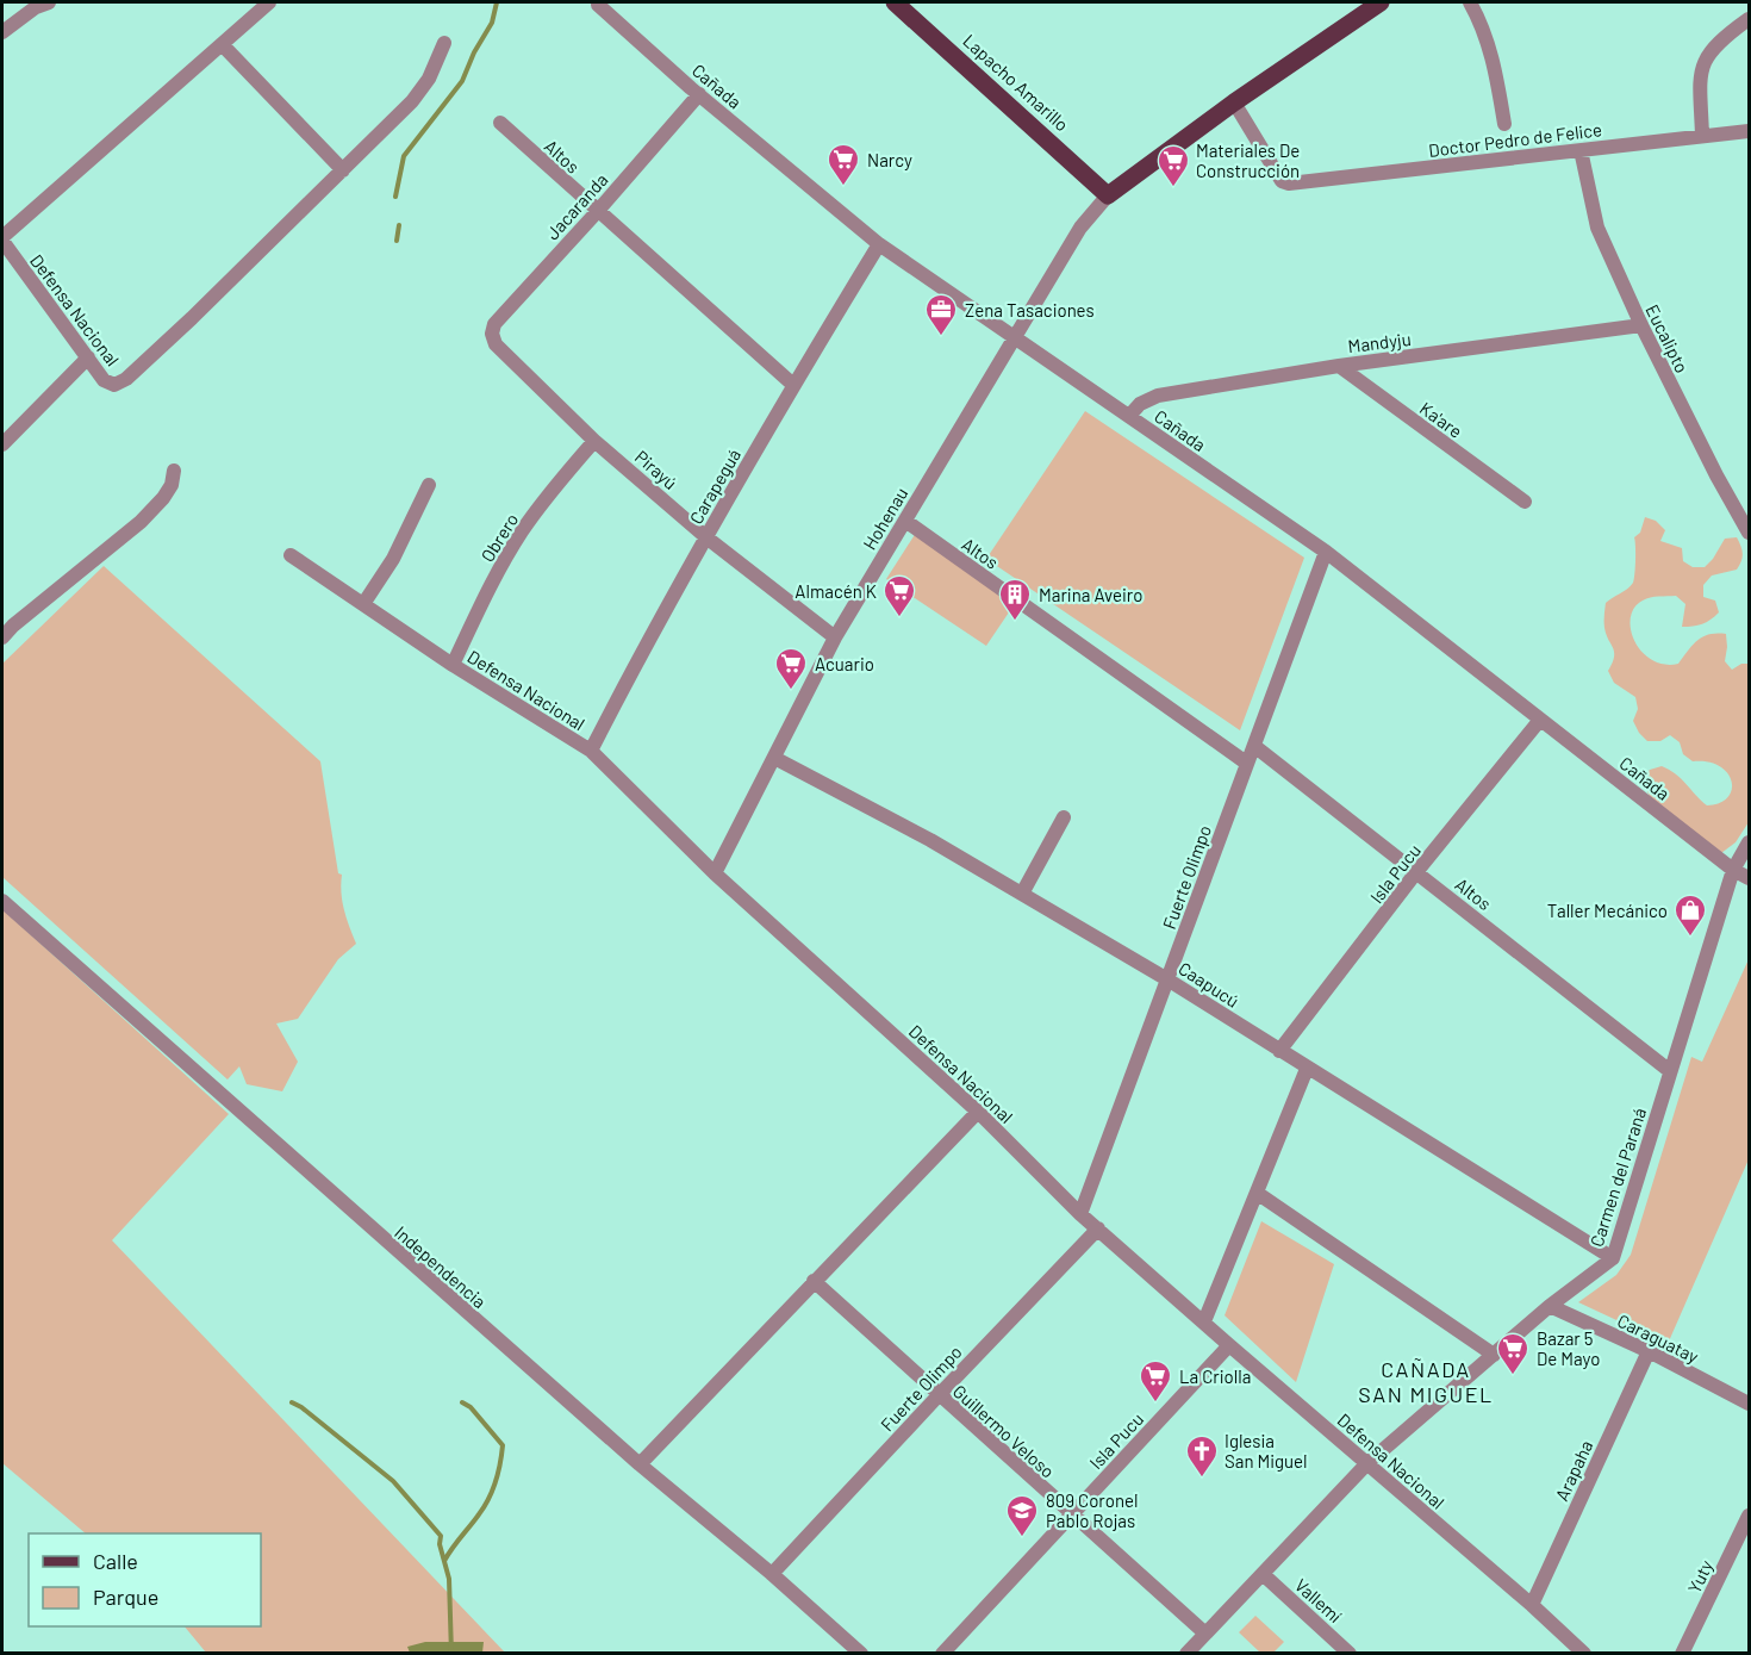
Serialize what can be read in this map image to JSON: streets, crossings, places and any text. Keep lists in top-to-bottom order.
{
  "streets": {
    "main road": ["Lapacho Amarillo"],
    "street": [
      "Cañada",
      "Doctor Pedro de Felice",
      "Altos",
      "Jacaranda",
      "Defensa Nacional",
      "Eucalipto",
      "Mandyju",
      "Ka'are",
      "Pirayú",
      "Carapeguá",
      "Hohenau",
      "Obrero",
      "Isla Pucu",
      "Fuerte Olimpo",
      "Caapucú",
      "Carmen del Paraná",
      "Independencia",
      "Caraguatay",
      "Guillermo Veloso",
      "Arapaha",
      "Yuty",
      "Vallemí"
    ]
  },
  "crossings": [
    ["Lapacho Amarillo", "Hohenau"],
    ["Cañada", "Jacaranda"],
    ["Cañada", "Mandyju"],
    ["Cañada", "Carapeguá"],
    ["Cañada", "Hohenau"],
    ["Cañada", "Isla Pucu"],
    ["Cañada", "Fuerte Olimpo"],
    ["Cañada", "Carmen del Paraná"],
    ["Doctor Pedro de Felice", "Eucalipto"],
    ["Altos", "Jacaranda"],
    ["Altos", "Carapeguá"],
    ["Altos", "Hohenau"],
    ["Altos", "Isla Pucu"],
    ["Altos", "Fuerte Olimpo"],
    ["Altos", "Carmen del Paraná"],
    ["Jacaranda", "Pirayú"],
    ["Defensa Nacional", "Carapeguá"],
    ["Defensa Nacional", "Hohenau"],
    ["Defensa Nacional", "Obrero"],
    ["Defensa Nacional", "Isla Pucu"],
    ["Defensa Nacional", "Fuerte Olimpo"],
    ["Defensa Nacional", "Carmen del Paraná"],
    ["Defensa Nacional", "Arapaha"],
    ["Eucalipto", "Mandyju"],
    ["Mandyju", "Ka'are"],
    ["Pirayú", "Carapeguá"],
    ["Pirayú", "Hohenau"],
    ["Pirayú", "Obrero"],
    ["Hohenau", "Caapucú"],
    ["Isla Pucu", "Caapucú"],
    ["Isla Pucu", "Guillermo Veloso"],
    ["Fuerte Olimpo", "Caapucú"],
    ["Fuerte Olimpo", "Independencia"],
    ["Fuerte Olimpo", "Guillermo Veloso"],
    ["Caapucú", "Carmen del Paraná"],
    ["Carmen del Paraná", "Caraguatay"],
    ["Carmen del Paraná", "Guillermo Veloso"],
    ["Carmen del Paraná", "Vallemí"],
    ["Caraguatay", "Arapaha"]
  ],
  "districts": ["CAÑADA SAN MIGUEL"],
  "places": {
    "supermarket": [
      "Narcy",
      "Materiales De Construcción",
      "Almacén K",
      "Acuario",
      "Bazar 5 De Mayo",
      "La Criolla"
    ],
    "office": ["Zena Tasaciones"],
    "building": ["Marina Aveiro"],
    "shop": ["Taller Mecánico"],
    "church": ["Iglesia San Miguel"],
    "school or university": ["809 Coronel Pablo Rojas"]
  },
  "legend": ["Calle", "Parque"]
}
